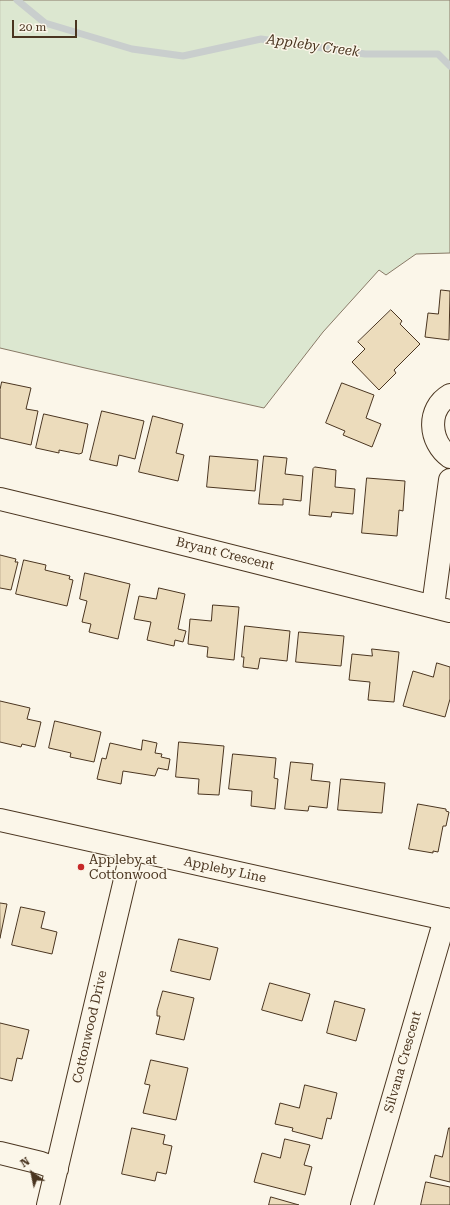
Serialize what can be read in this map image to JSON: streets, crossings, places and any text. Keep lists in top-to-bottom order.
{
  "streets": {
    "street": [
      "Bryant Crescent",
      "Appleby Line",
      "Cottonwood Drive",
      "Silvana Crescent"
    ]
  },
  "crossings": [
    ["Appleby Line", "Cottonwood Drive"],
    ["Appleby Line", "Silvana Crescent"]
  ],
  "water": ["Appleby Creek"],
  "places": ["Appleby at Cottonwood"],
  "scale_bar": "20 m",
  "north": "top left"
}
